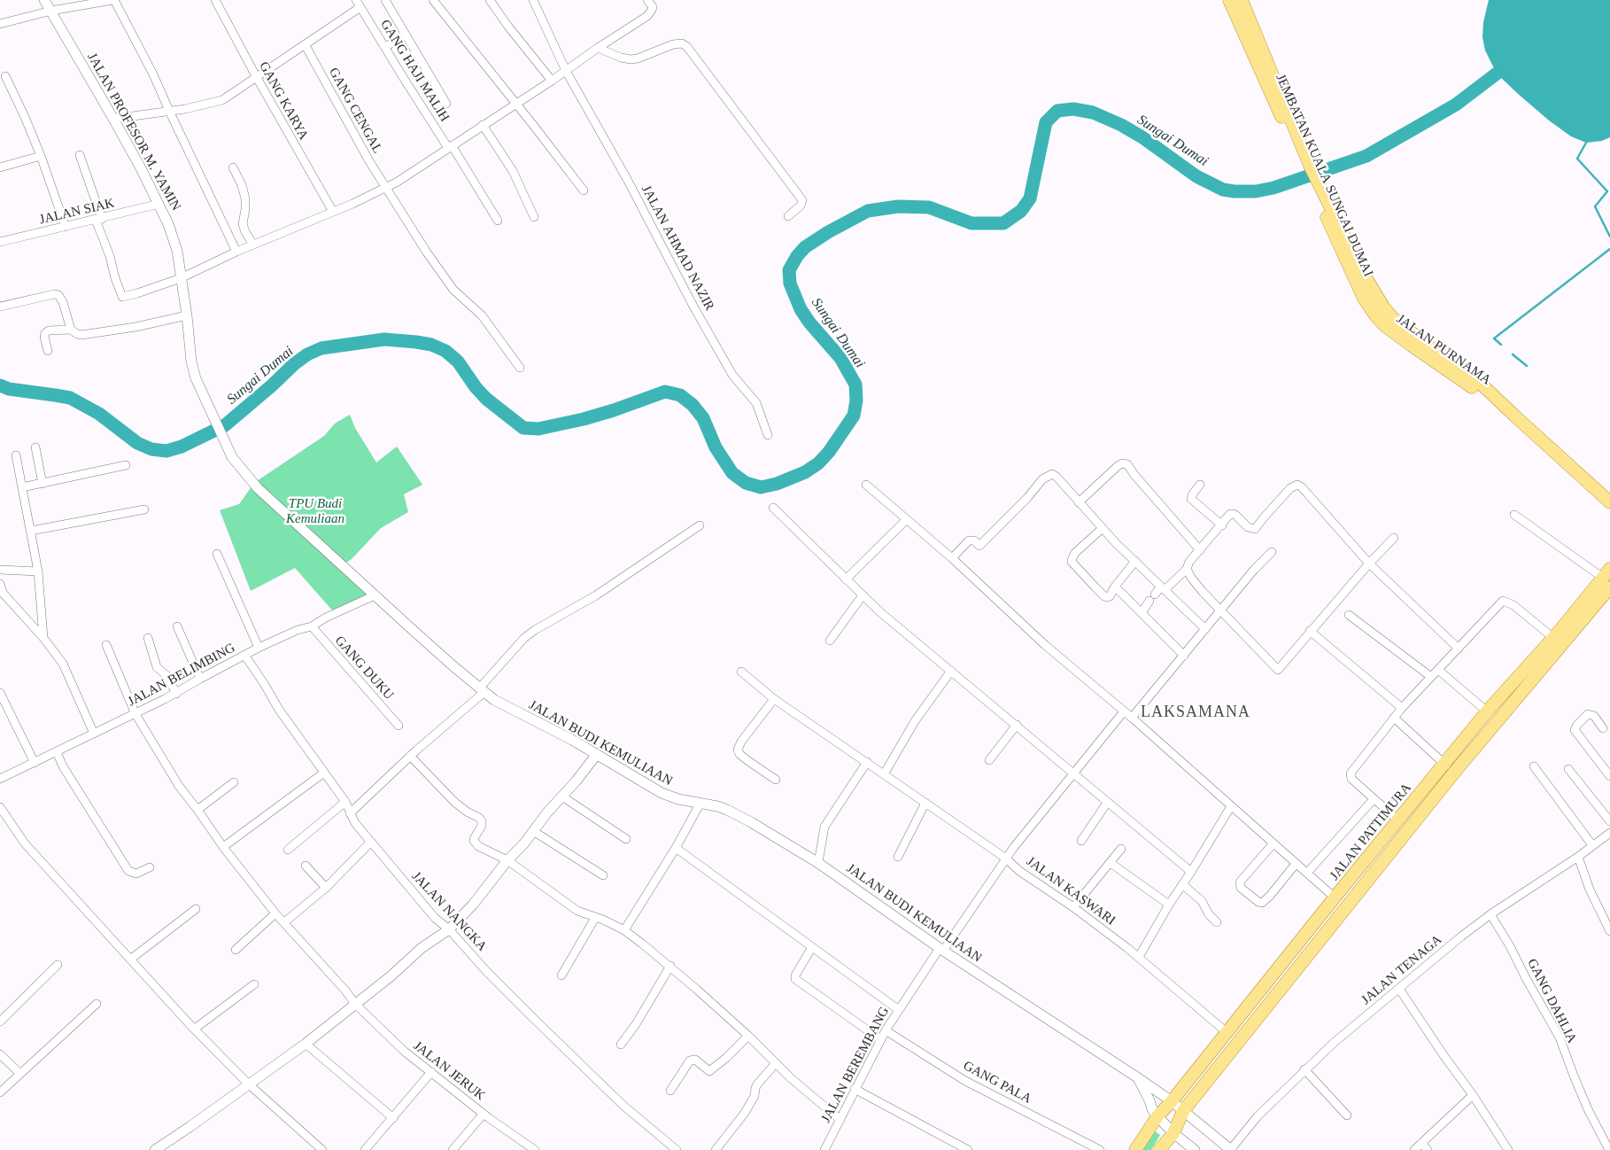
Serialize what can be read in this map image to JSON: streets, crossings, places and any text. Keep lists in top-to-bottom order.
{
  "streets": {
    "main road": ["JEMBATAN KUALA SUNGAI DUMAI", "JALAN PURNAMA", "JALAN PATTIMURA"],
    "street": [
      "GANG HAJI MALIH",
      "GANG KARYA",
      "GANG CENGAL",
      "JALAN PROFESOR M. YAMIN",
      "JALAN SIAK",
      "JALAN AHMAD NAZIR",
      "GANG DUKU",
      "JALAN BELIMBING",
      "JALAN BUDI KEMULIAAN",
      "JALAN KASWARI",
      "JALAN NANGKA",
      "JALAN TENAGA",
      "GANG DAHLIA",
      "JALAN BEREMBANG",
      "JALAN JERUK",
      "GANG PALA"
    ]
  },
  "crossings": [
    ["JALAN PROFESOR M. YAMIN", "JALAN SIAK"],
    ["JALAN PROFESOR M. YAMIN", "JALAN BUDI KEMULIAAN"],
    ["JEMBATAN KUALA SUNGAI DUMAI", "JALAN PURNAMA"],
    ["GANG DUKU", "JALAN BELIMBING"],
    ["JALAN BELIMBING", "JALAN BUDI KEMULIAAN"],
    ["JALAN BELIMBING", "JALAN NANGKA"],
    ["JALAN BELIMBING", "JALAN JERUK"],
    ["JALAN BUDI KEMULIAAN", "JALAN PATTIMURA"],
    ["JALAN BUDI KEMULIAAN", "JALAN TENAGA"],
    ["JALAN BUDI KEMULIAAN", "JALAN BEREMBANG"],
    ["JALAN PATTIMURA", "JALAN KASWARI"],
    ["JALAN KASWARI", "JALAN BEREMBANG"],
    ["JALAN TENAGA", "GANG DAHLIA"],
    ["JALAN BEREMBANG", "GANG PALA"]
  ],
  "districts": ["LAKSAMANA"],
  "water": ["Sungai Dumai"],
  "parks": ["TPU Budi Kemuliaan"]
}
